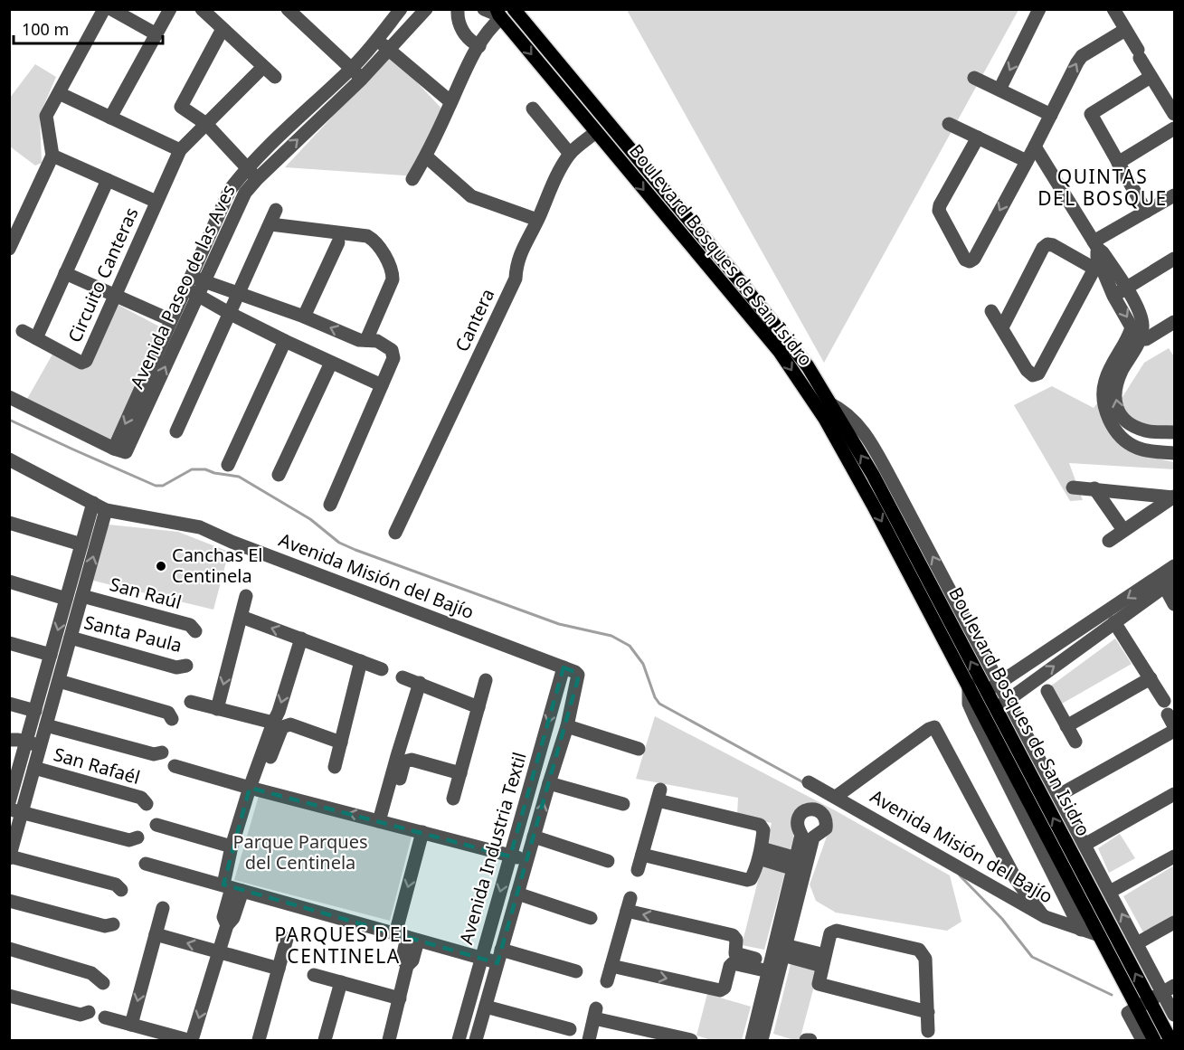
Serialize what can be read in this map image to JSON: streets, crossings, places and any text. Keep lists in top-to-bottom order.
{
  "streets": {
    "main road": ["Boulevard Bosques de San Isidro"],
    "street": [
      "Circuito Canteras",
      "Avenida Paseo de las Aves",
      "Cantera",
      "Avenida Misión del Bajío",
      "San Raúl",
      "Santa Paula",
      "San Rafaél",
      "Avenida Industria Textil"
    ]
  },
  "crossings": [
    ["Boulevard Bosques de San Isidro", "Cantera"],
    ["Boulevard Bosques de San Isidro", "Avenida Misión del Bajío"],
    ["Avenida Misión del Bajío", "Avenida Industria Textil"]
  ],
  "districts": ["QUINTAS DEL BOSQUE", "PARQUES DEL CENTINELA"],
  "parks": ["Parque Parques del Centinela"],
  "places": ["Canchas El Centinela"],
  "scale_bar": "100 m"
}
